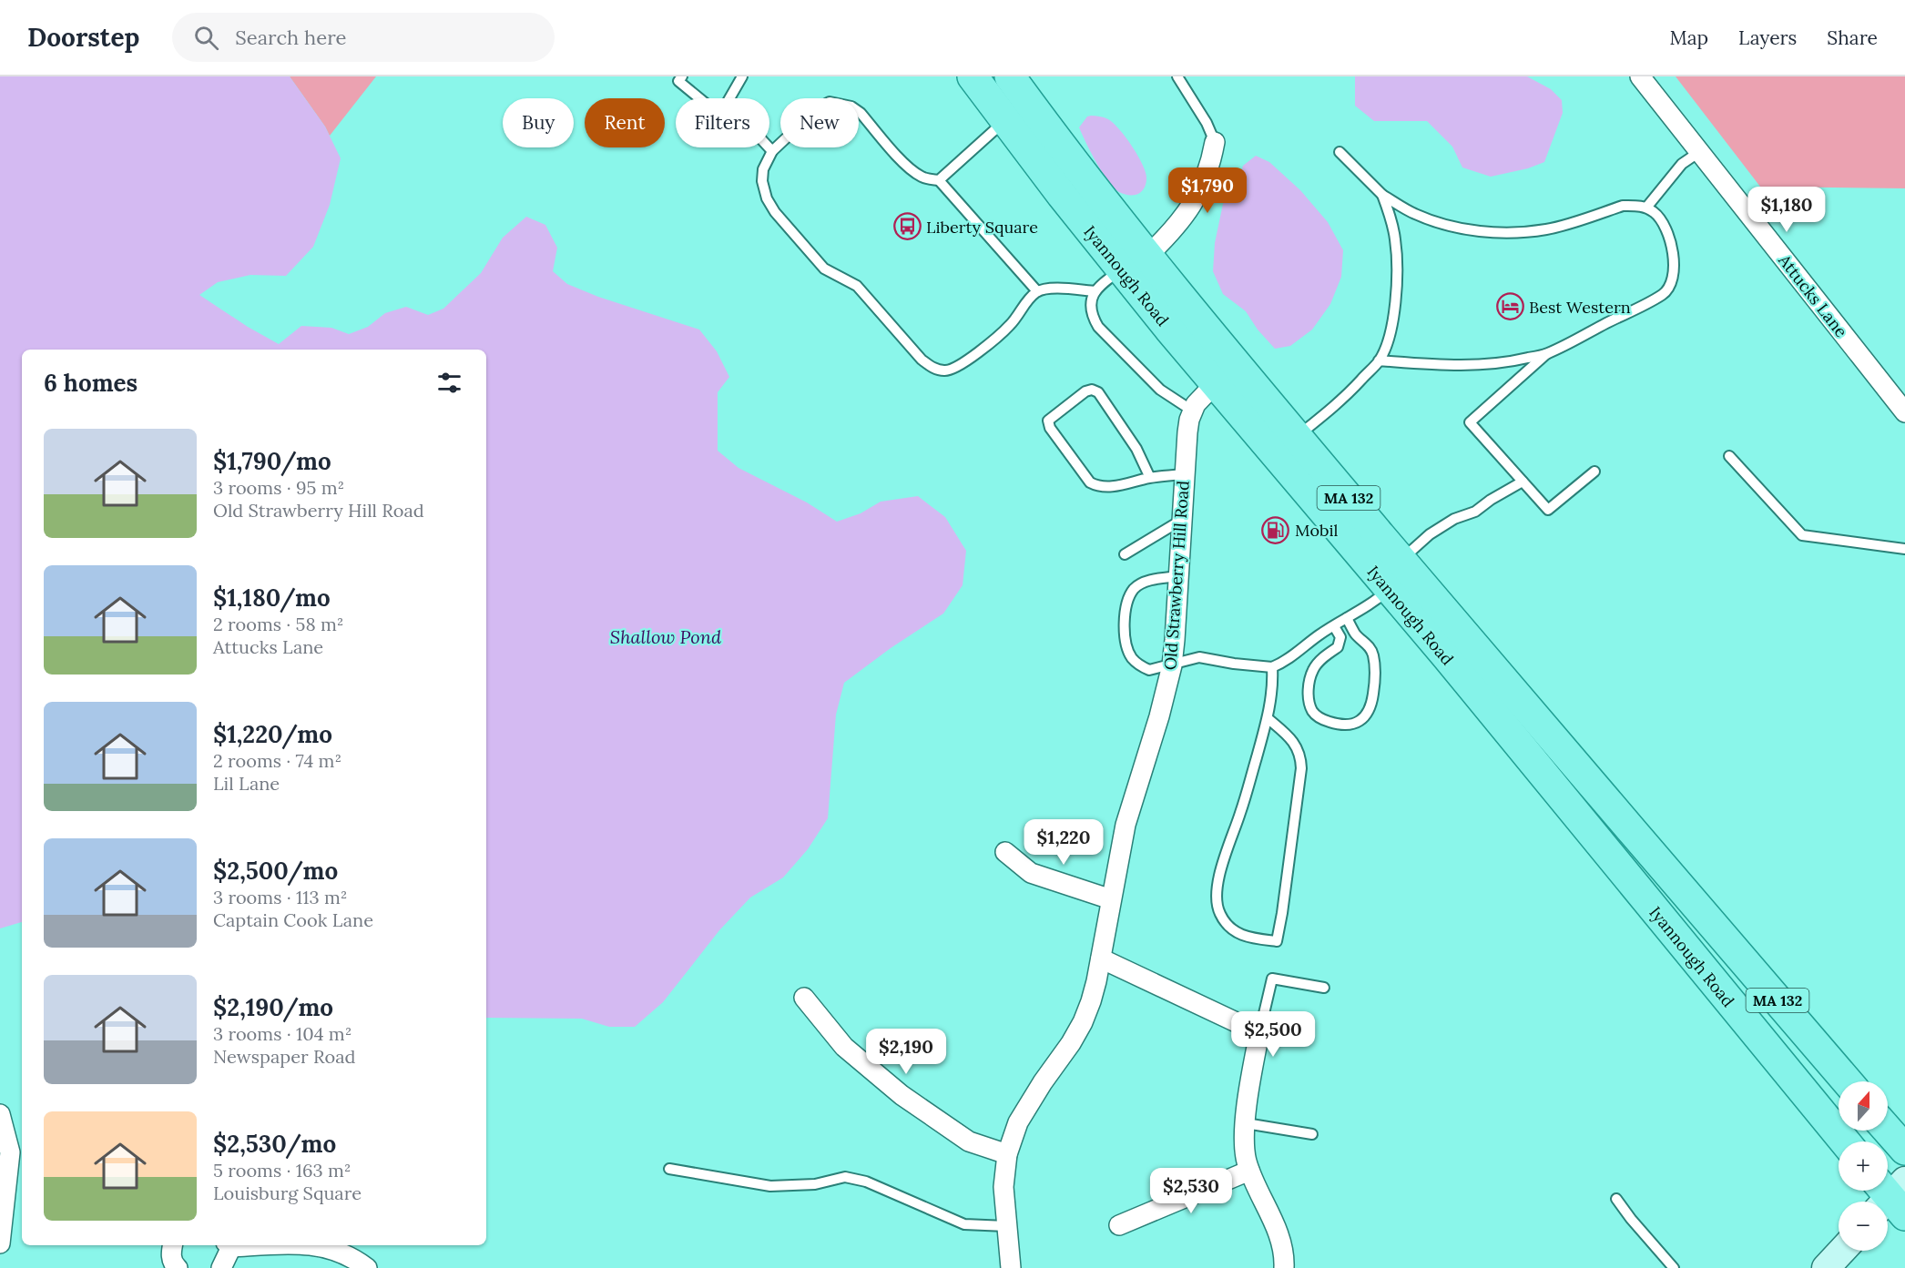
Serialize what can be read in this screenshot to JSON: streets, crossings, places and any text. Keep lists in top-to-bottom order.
{
  "streets": {
    "main road": ["Iyannough Road", "MA 132"],
    "street": ["Attucks Lane", "Old Strawberry Hill Road"]
  },
  "crossings": [
    ["Iyannough Road", "Old Strawberry Hill Road"]
  ],
  "water": ["Shallow Pond"],
  "places": {
    "bus stop": ["Liberty Square"],
    "hotel": ["Best Western"],
    "fuel station": ["Mobil"]
  },
  "north": "top",
  "page": {
    "header": "Doorstep",
    "search": "Search here",
    "nav": ["Map", "Layers", "Share"],
    "chip": [
      "Buy",
      "Rent",
      "Filters",
      "New"
    ],
    "price": [
      "$1,790",
      "$1,180",
      "$1,220",
      "$2,500",
      "$2,190",
      "$2,530"
    ],
    "heading": "6 homes",
    "list": [
      {
        "name": "$1,790/mo",
        "note": "3 rooms · 95 m² · Old Strawberry Hill Road"
      },
      {
        "name": "$1,180/mo",
        "note": "2 rooms · 58 m² · Attucks Lane"
      },
      {
        "name": "$1,220/mo",
        "note": "2 rooms · 74 m² · Lil Lane"
      },
      {
        "name": "$2,500/mo",
        "note": "3 rooms · 113 m² · Captain Cook Lane"
      },
      {
        "name": "$2,190/mo",
        "note": "3 rooms · 104 m² · Newspaper Road"
      },
      {
        "name": "$2,530/mo",
        "note": "5 rooms · 163 m² · Louisburg Square"
      }
    ],
    "map_buttons": ["+", "−"]
  }
}
